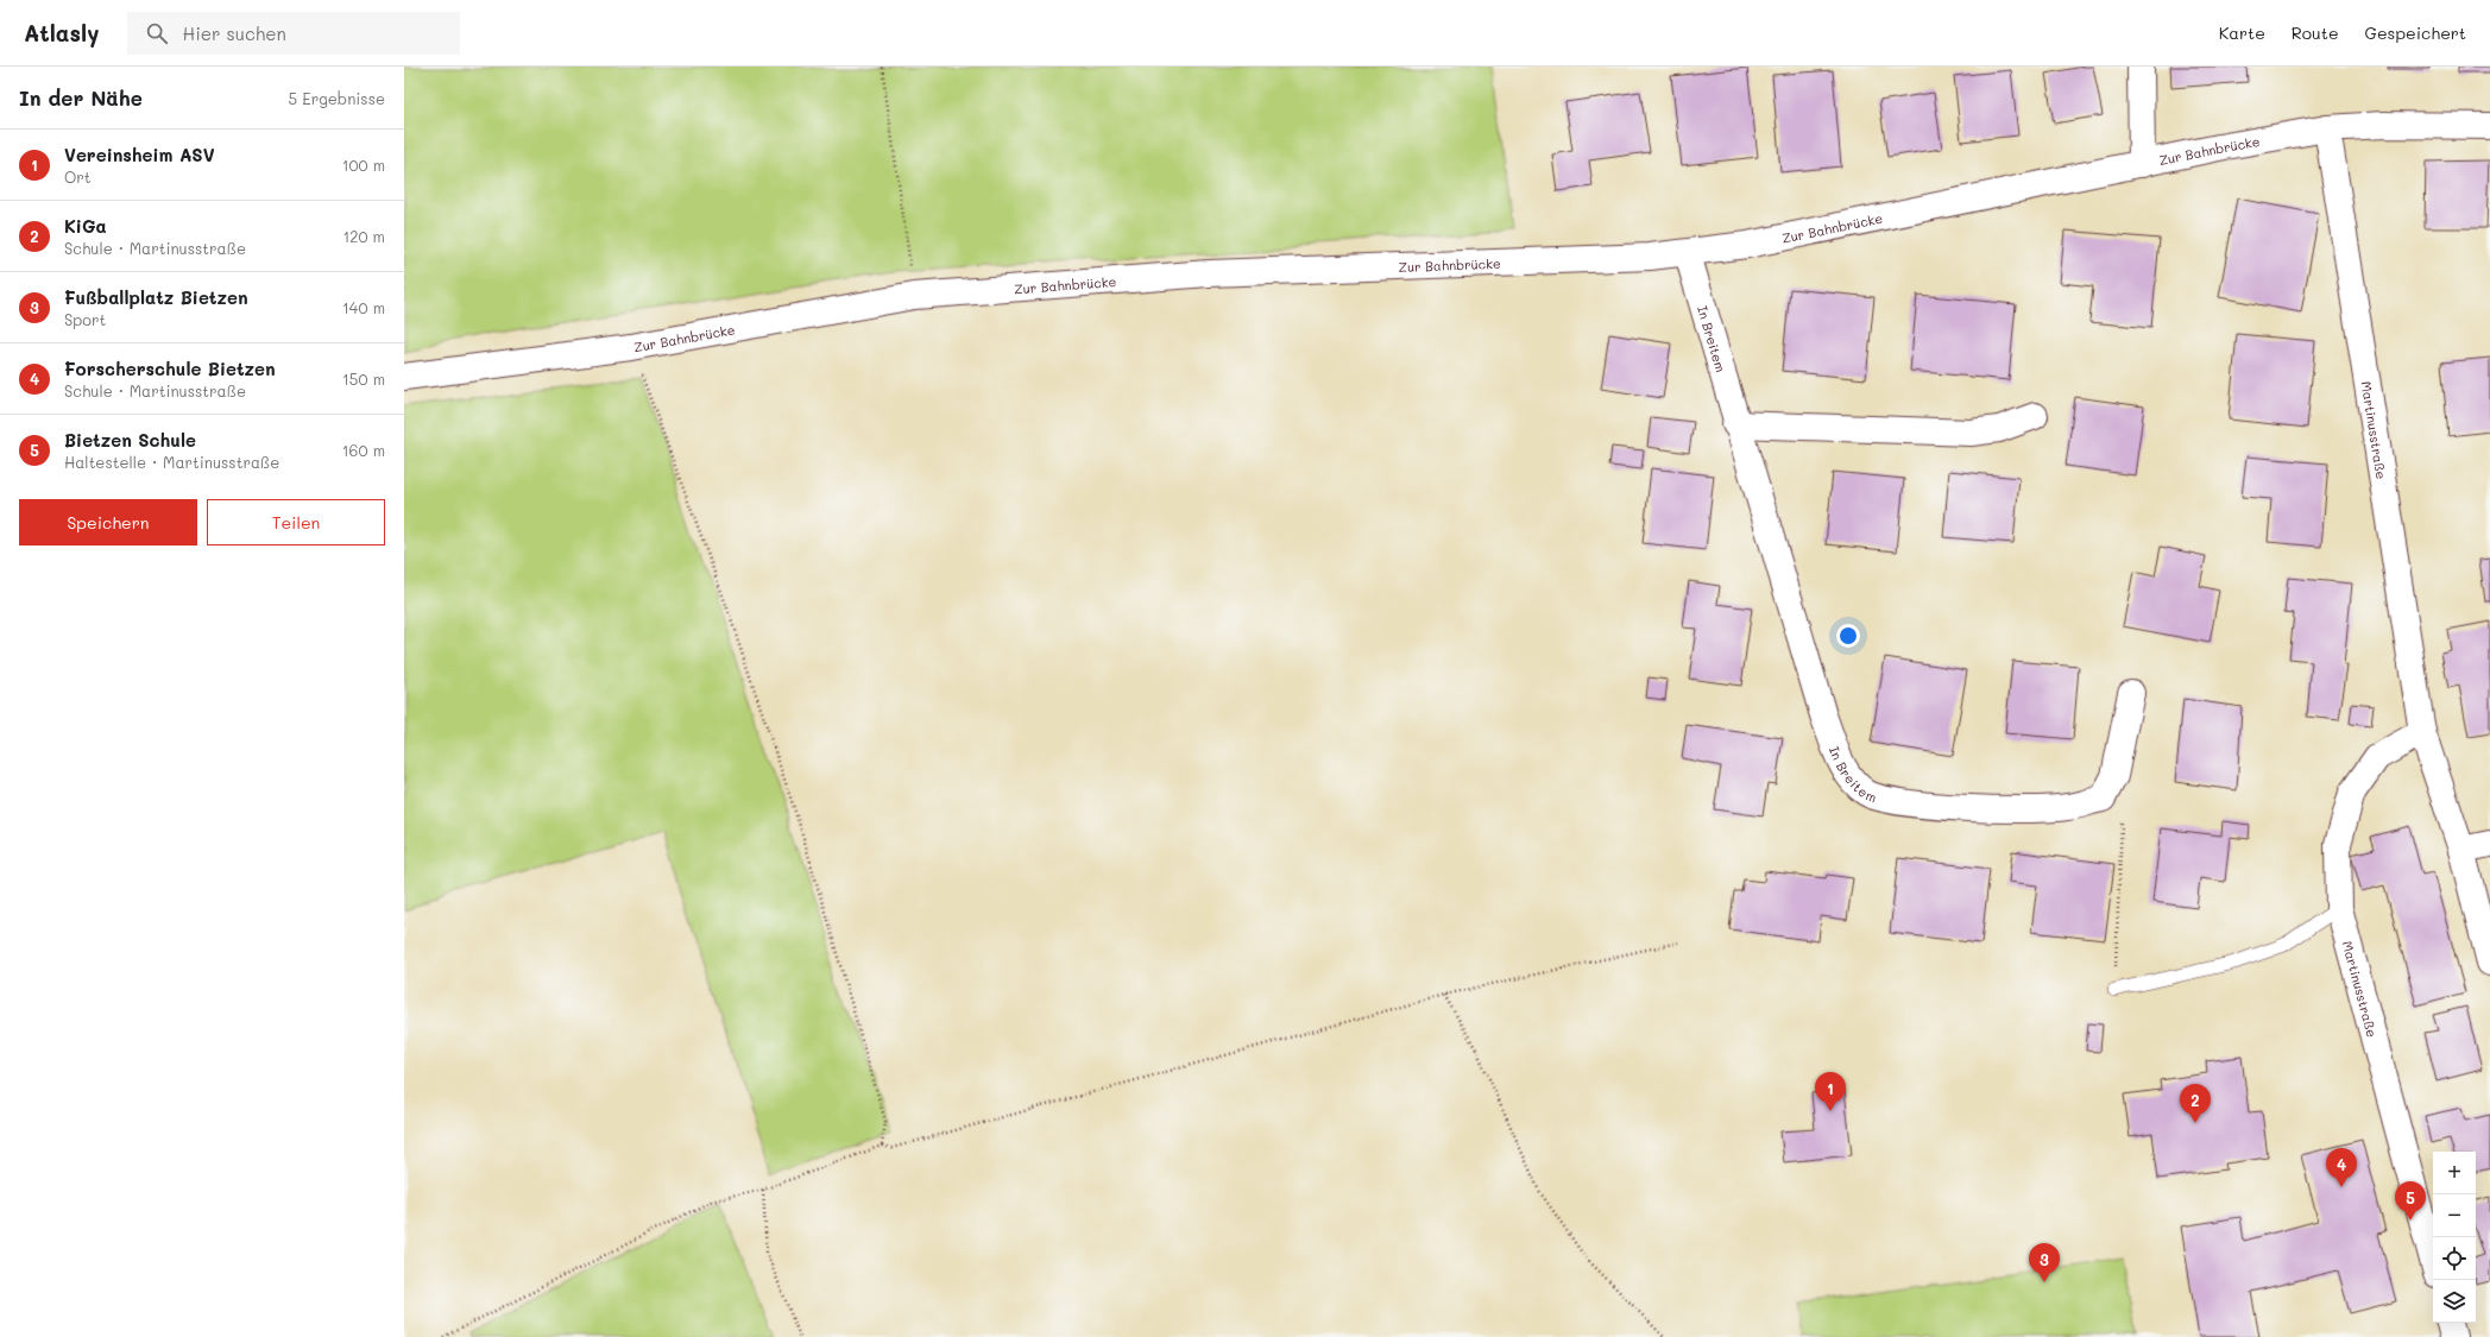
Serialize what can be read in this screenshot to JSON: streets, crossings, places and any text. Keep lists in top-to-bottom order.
{
  "streets": {
    "street": ["Zur Bahnbrücke", "In Breitem", "Martinusstraße"]
  },
  "crossings": [
    ["Zur Bahnbrücke", "In Breitem"],
    ["Zur Bahnbrücke", "Martinusstraße"]
  ],
  "page": {
    "header": "Atlasly",
    "search": "Hier suchen",
    "nav": ["Karte", "Route", "Gespeichert"],
    "heading": ["In der Nähe", "5 Ergebnisse"],
    "list": [
      {
        "mark": "1",
        "name": "Vereinsheim ASV",
        "note": "Ort",
        "value": "100 m"
      },
      {
        "mark": "2",
        "name": "KiGa",
        "note": "Schule · Martinusstraße",
        "value": "120 m"
      },
      {
        "mark": "3",
        "name": "Fußballplatz Bietzen",
        "note": "Sport",
        "value": "140 m"
      },
      {
        "mark": "4",
        "name": "Forscherschule Bietzen",
        "note": "Schule · Martinusstraße",
        "value": "150 m"
      },
      {
        "mark": "5",
        "name": "Bietzen Schule",
        "note": "Haltestelle · Martinusstraße",
        "value": "160 m"
      }
    ],
    "buttons": ["Speichern", "Teilen"],
    "pins": [
      "1",
      "2",
      "4",
      "5",
      "3"
    ],
    "map_buttons": ["+", "−"]
  }
}
